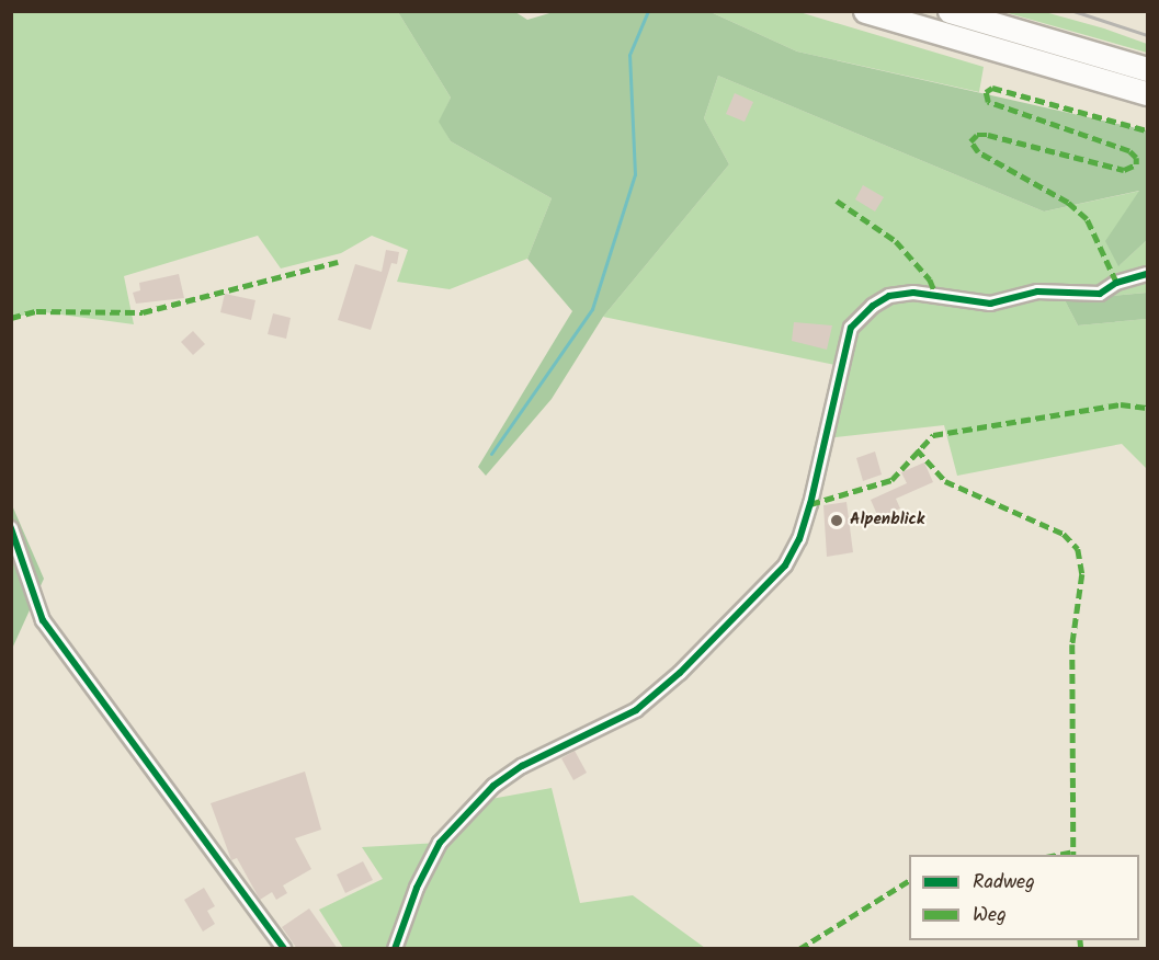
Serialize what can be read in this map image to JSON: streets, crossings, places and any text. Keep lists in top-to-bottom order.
{
  "places": ["Alpenblick"],
  "legend": ["Radweg", "Weg"]
}
